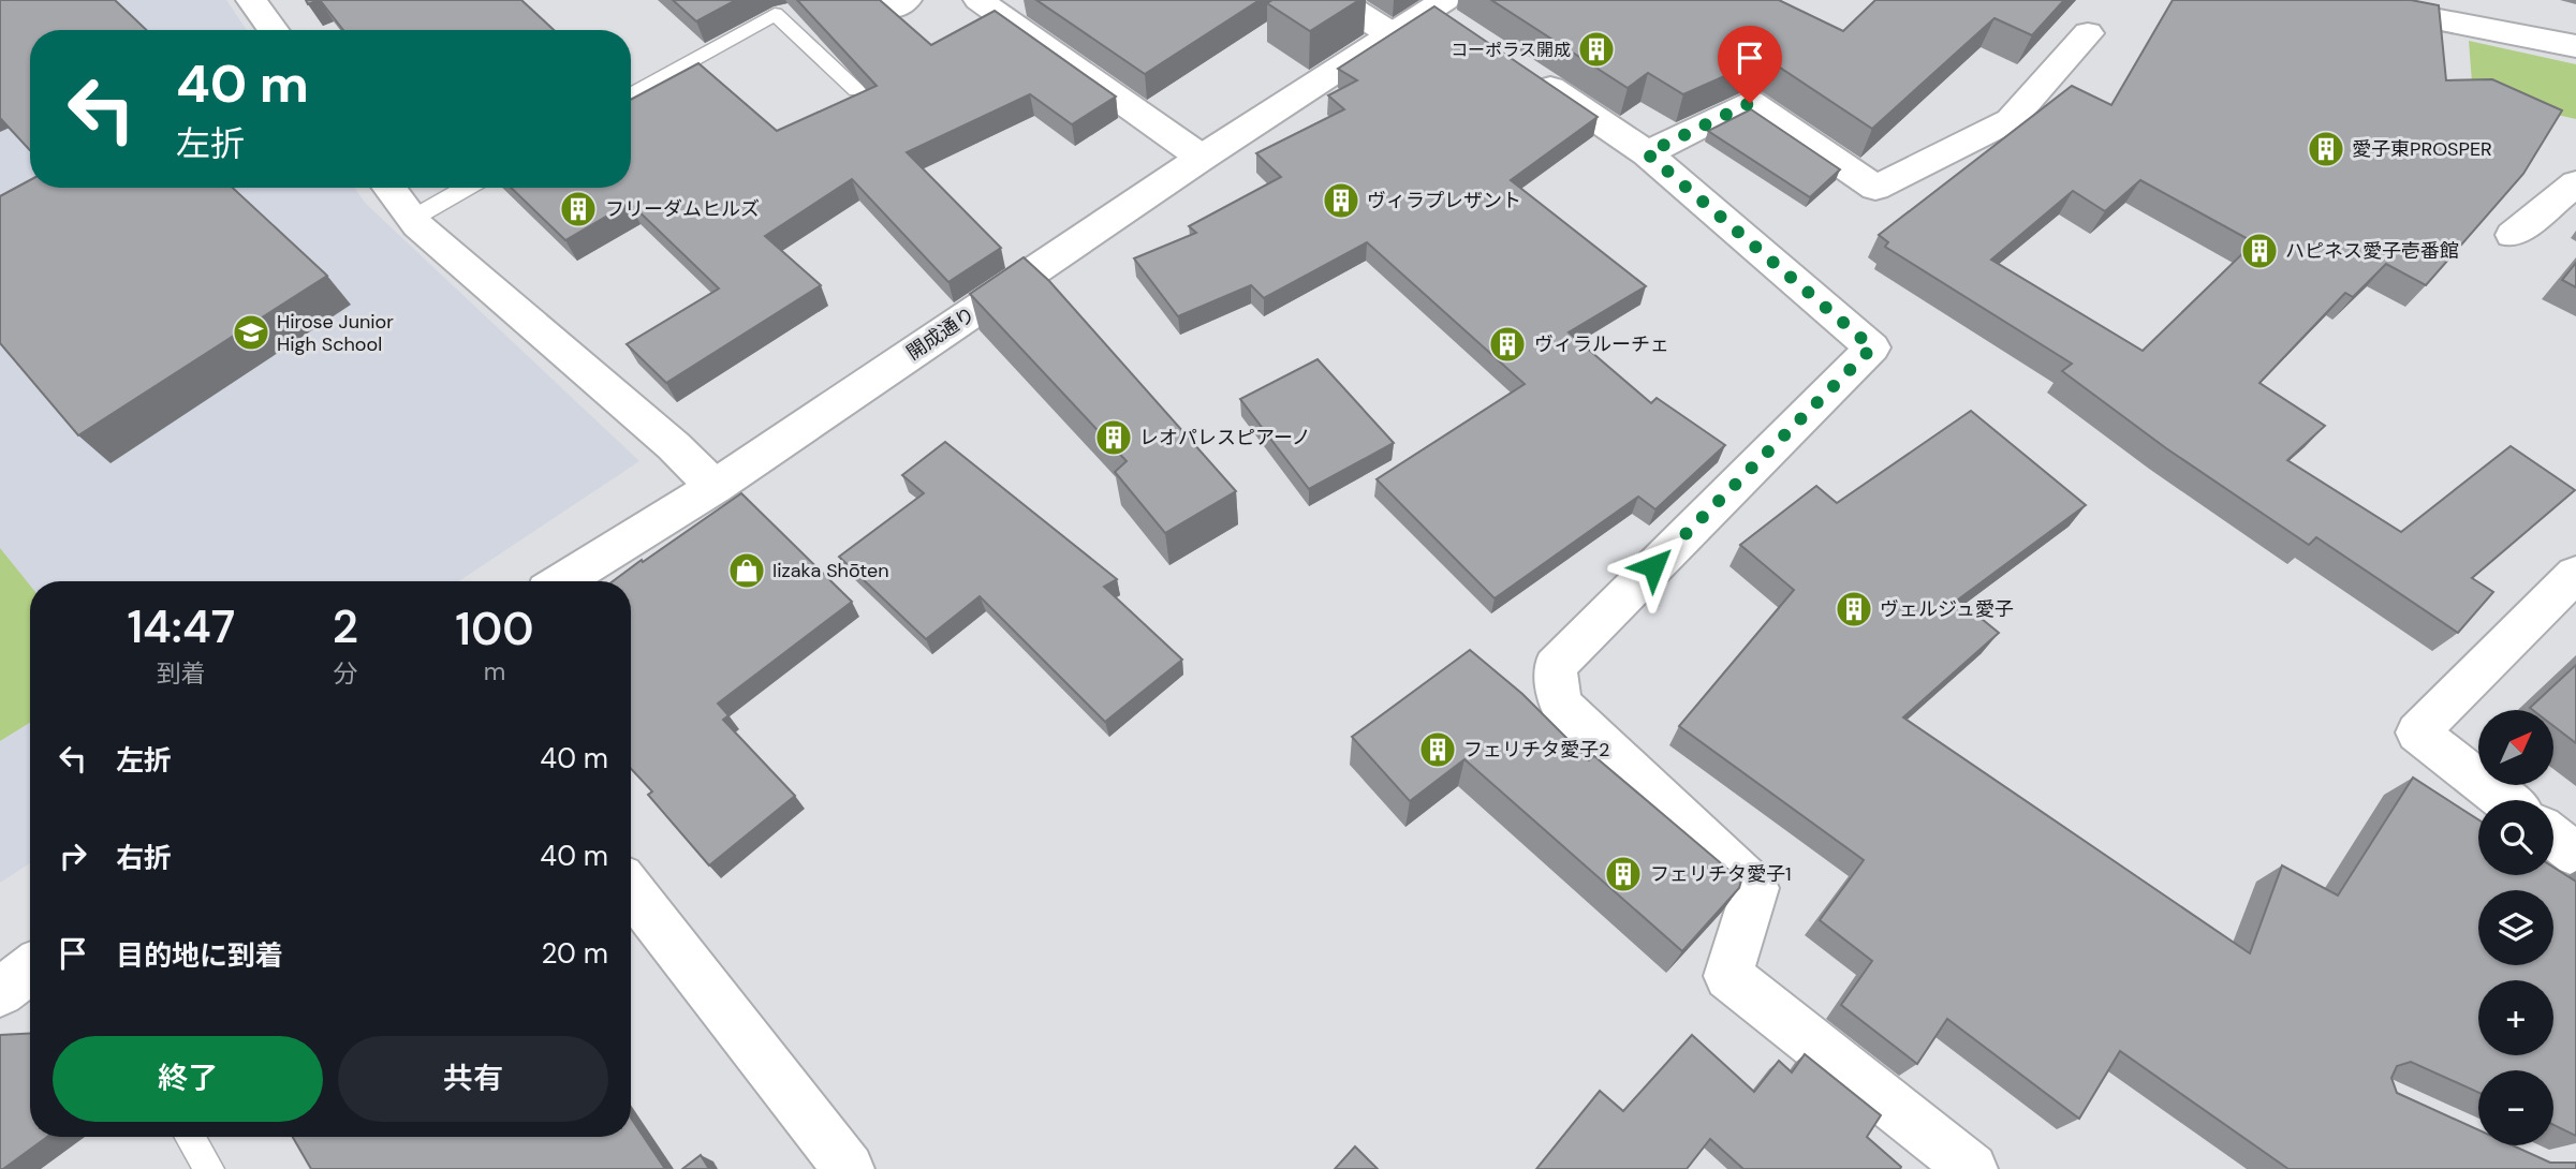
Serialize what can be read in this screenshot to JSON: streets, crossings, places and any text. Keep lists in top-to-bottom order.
{
  "streets": {
    "street": ["開成通り"]
  },
  "places": {
    "building": [
      "コーポラス開成",
      "愛子東PROSPER",
      "ヴィラプレザント",
      "フリーダムヒルズ",
      "ハピネス愛子壱番館",
      "ヴィラルーチェ",
      "レオパレスピアーノ",
      "ヴェルジュ愛子",
      "フェリチタ愛子2",
      "フェリチタ愛子1"
    ],
    "school or university": ["Hirose Junior High School"],
    "shop": ["Iizaka Shōten"]
  },
  "north": "top right",
  "page": {
    "turn": ["40 m", "左折"],
    "eta": [
      "14:47",
      "到着",
      "2",
      "分",
      "100",
      "m"
    ],
    "list": [
      {
        "name": "左折",
        "value": "40 m"
      },
      {
        "name": "右折",
        "value": "40 m"
      },
      {
        "name": "目的地に到着",
        "value": "20 m"
      }
    ],
    "map_buttons": ["+", "−"],
    "buttons": ["終了", "共有"]
  }
}
